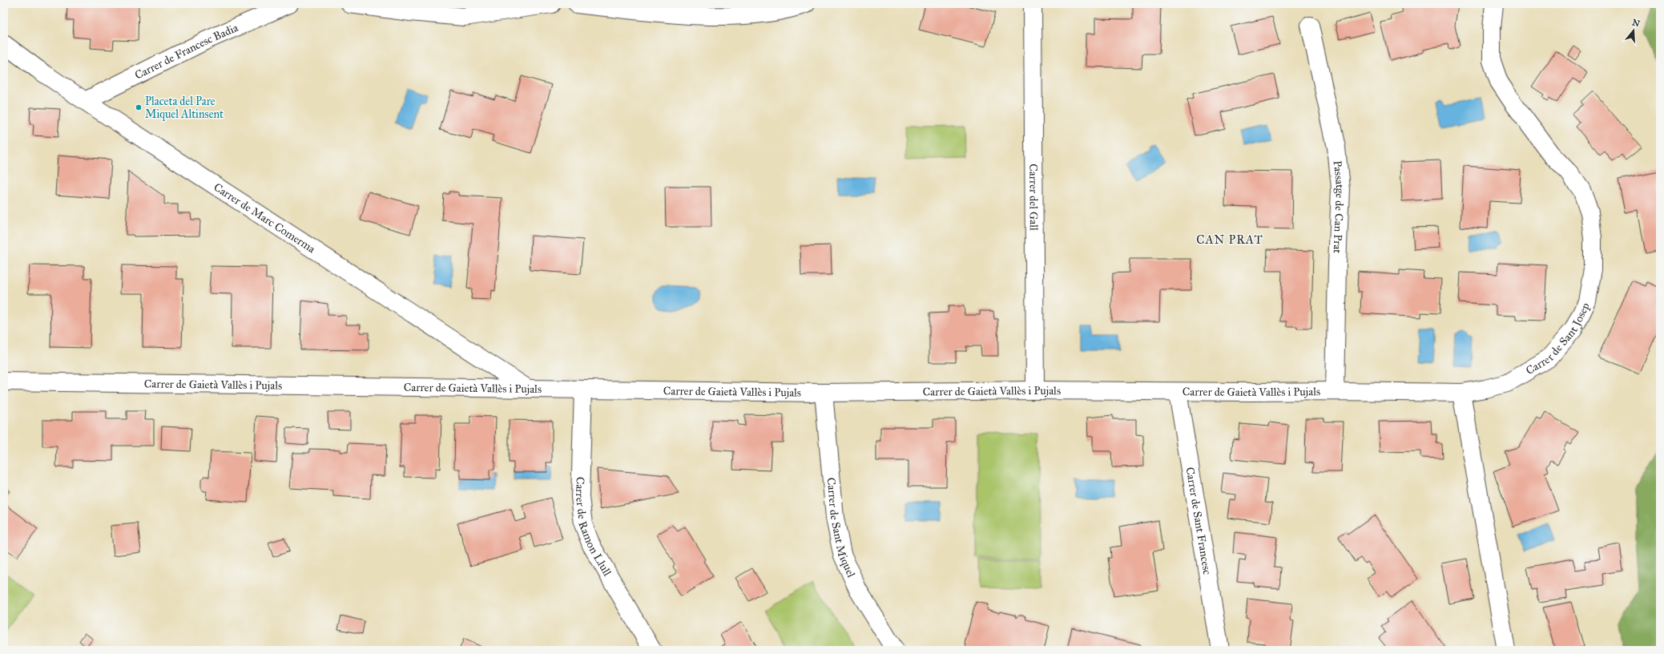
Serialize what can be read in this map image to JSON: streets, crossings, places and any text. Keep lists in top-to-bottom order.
{
  "streets": {
    "street": [
      "Carrer de Francesc Badia",
      "Carrer del Gall",
      "Passatge de Can Prat",
      "Carrer de Marc Comerma",
      "Carrer de Sant Josep",
      "Carrer de Gaietà Vallès i Pujals",
      "Carrer de Sant Francesc",
      "Carrer de Ramon Llull",
      "Carrer de Sant Miquel"
    ]
  },
  "crossings": [
    ["Carrer de Francesc Badia", "Carrer de Marc Comerma"],
    ["Carrer del Gall", "Carrer de Gaietà Vallès i Pujals"],
    ["Passatge de Can Prat", "Carrer de Gaietà Vallès i Pujals"],
    ["Carrer de Marc Comerma", "Carrer de Gaietà Vallès i Pujals"],
    ["Carrer de Sant Josep", "Carrer de Gaietà Vallès i Pujals"],
    ["Carrer de Gaietà Vallès i Pujals", "Carrer de Sant Francesc"],
    ["Carrer de Gaietà Vallès i Pujals", "Carrer de Ramon Llull"],
    ["Carrer de Gaietà Vallès i Pujals", "Carrer de Sant Miquel"]
  ],
  "districts": ["CAN PRAT"],
  "places": ["Placeta del Pare Miquel Altinsent"],
  "north": "top"
}
